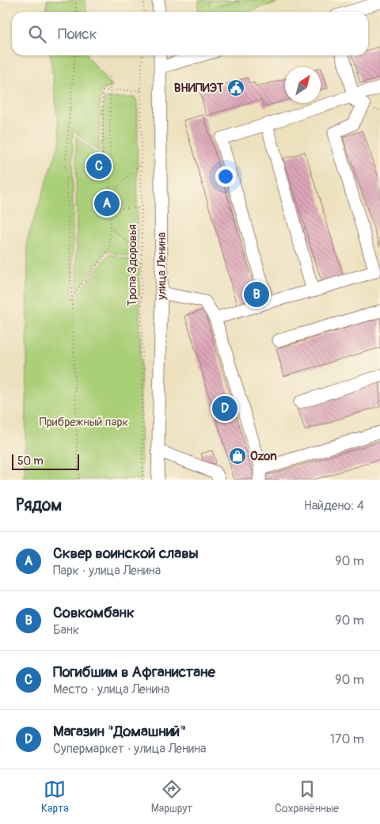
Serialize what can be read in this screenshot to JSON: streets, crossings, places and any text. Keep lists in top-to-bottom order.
{
  "streets": {
    "street": ["улица Ленина"],
    "path": ["Тропа Здоровья"]
  },
  "parks": ["Прибрежный парк"],
  "places": {
    "public building": ["ВНИПИЭТ"],
    "shop": ["Ozon"]
  },
  "scale_bar": "50 m",
  "north": "top right",
  "page": {
    "search": "Поиск",
    "pins": [
      "C",
      "A",
      "B",
      "D"
    ],
    "scale": "50 m",
    "heading": ["Рядом", "Найдено: 4"],
    "list": [
      {
        "mark": "A",
        "name": "Сквер воинской славы",
        "note": "Парк · улица Ленина",
        "value": "90 m"
      },
      {
        "mark": "B",
        "name": "Совкомбанк",
        "note": "Банк",
        "value": "90 m"
      },
      {
        "mark": "C",
        "name": "Погибшим в Афганистане",
        "note": "Место · улица Ленина",
        "value": "90 m"
      },
      {
        "mark": "D",
        "name": "Магазин \"Домашний\"",
        "note": "Супермаркет · улица Ленина",
        "value": "170 m"
      }
    ],
    "nav": ["Карта", "Маршрут", "Сохранённые"]
  }
}
